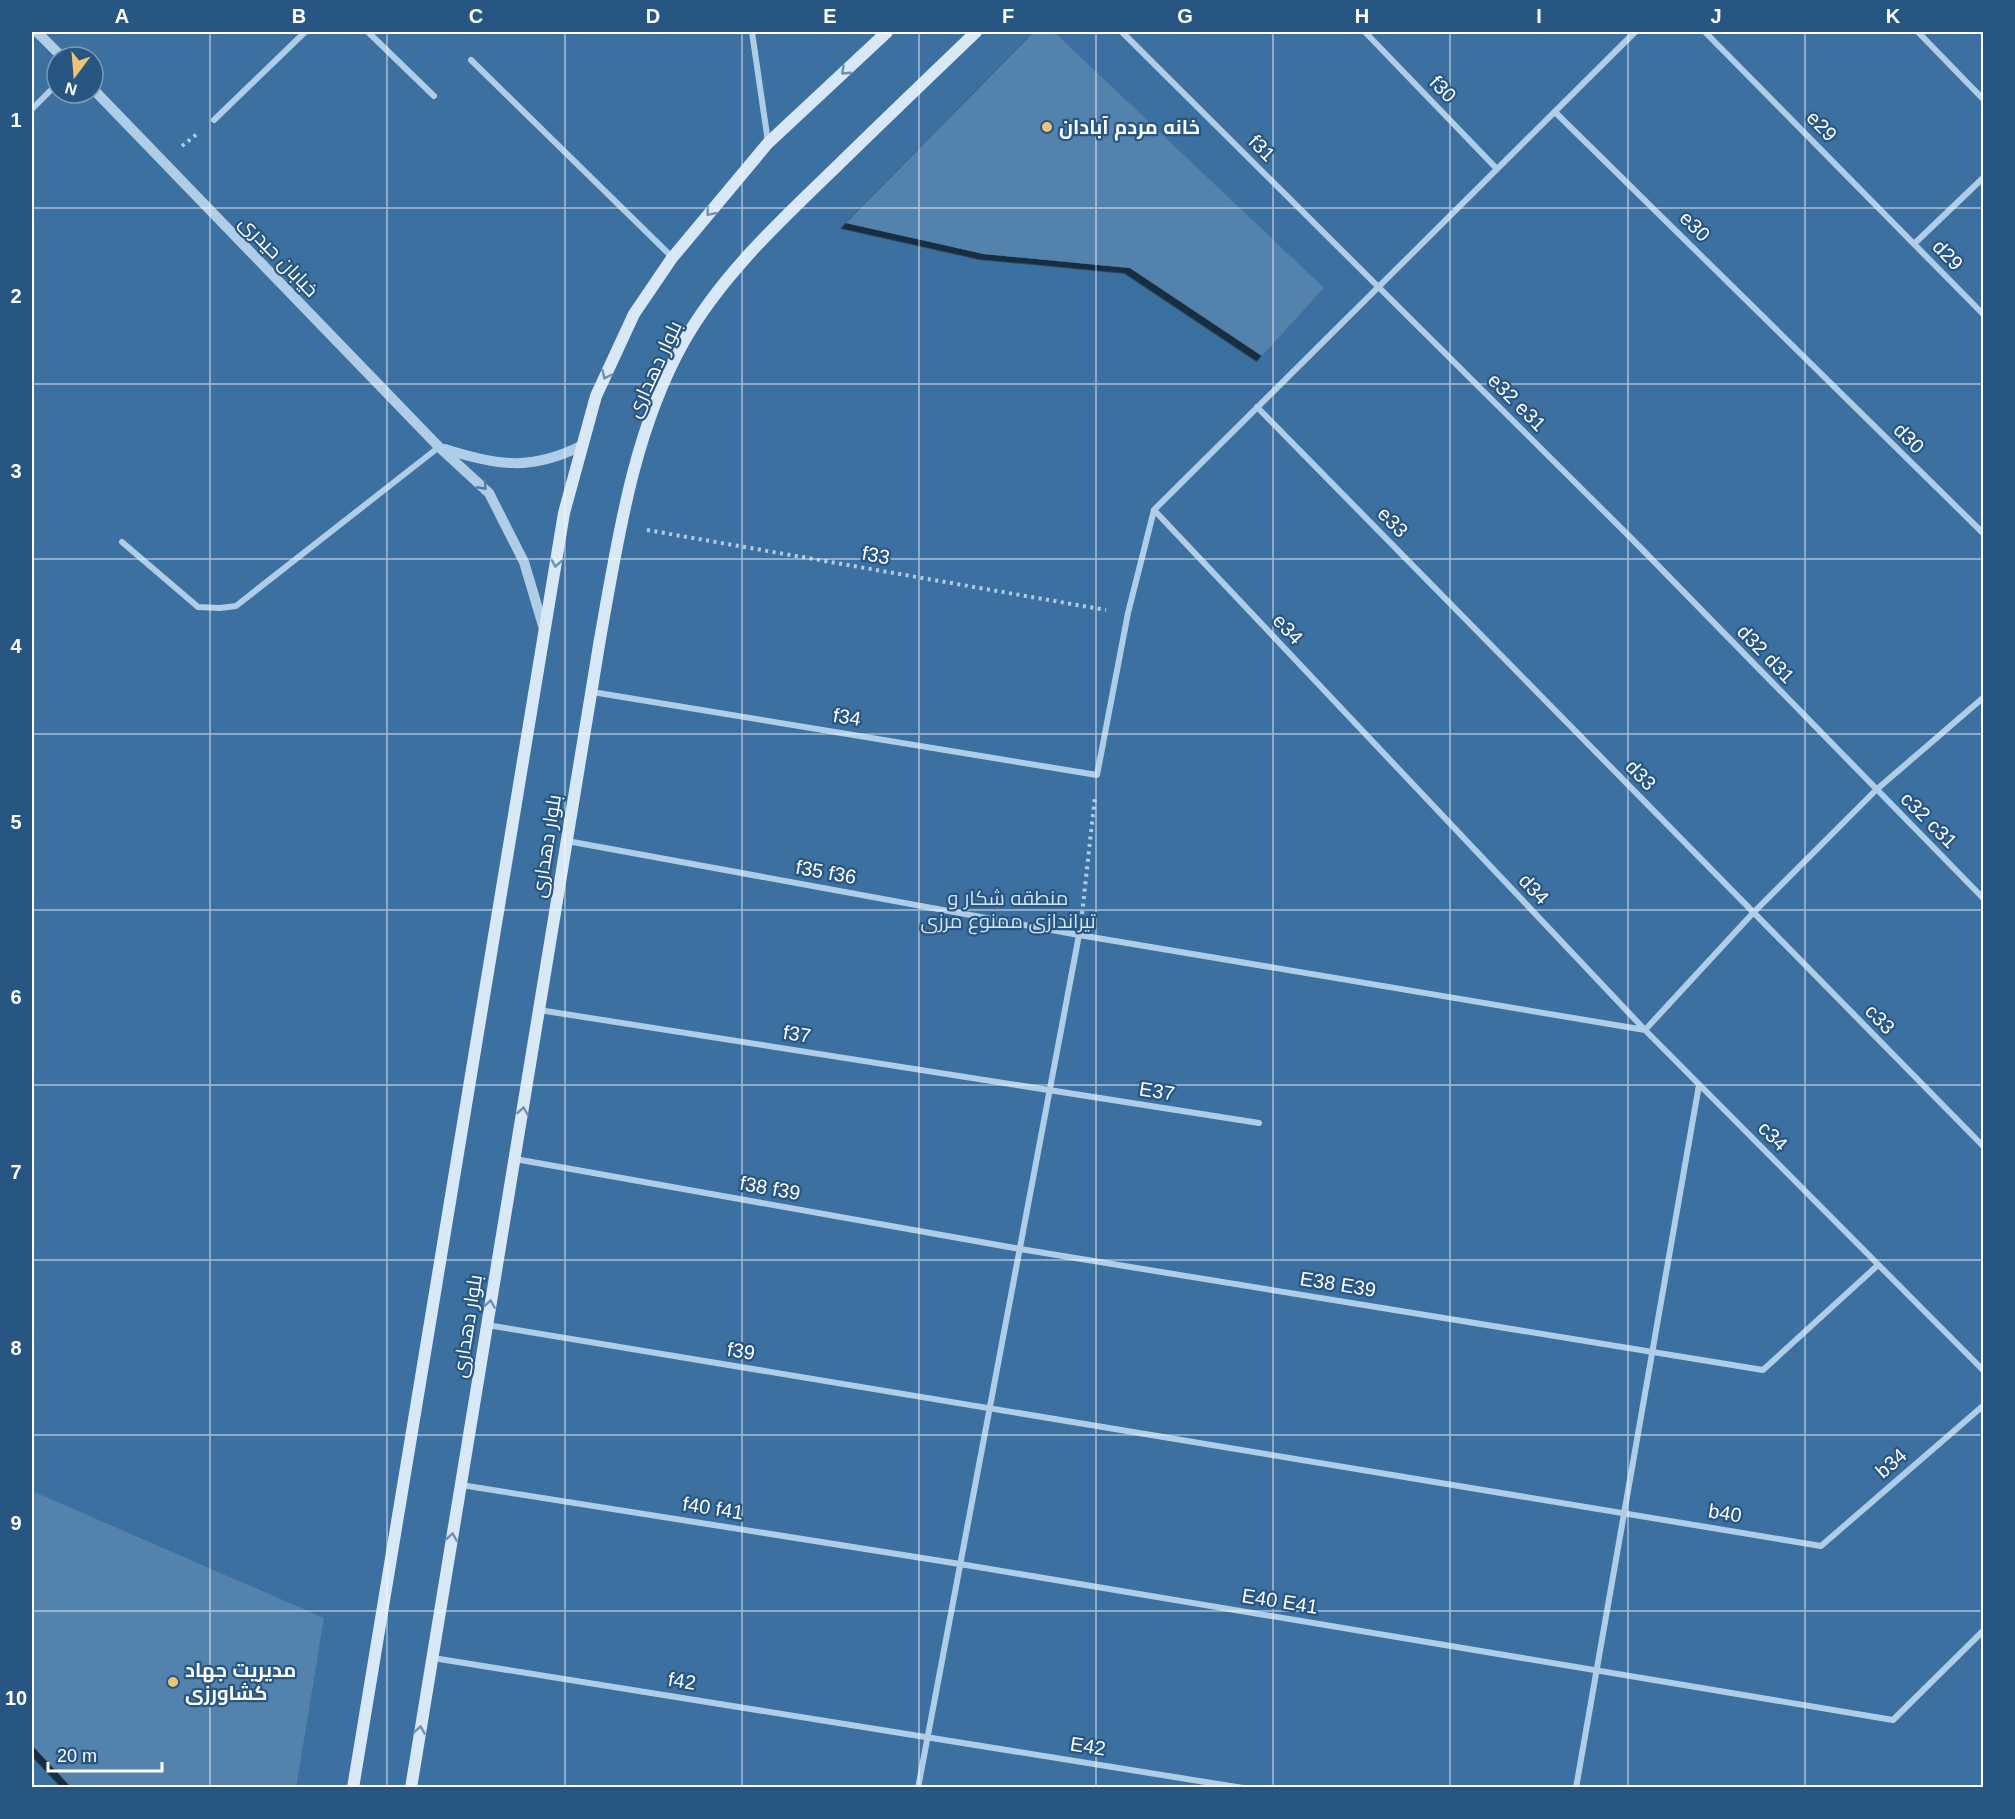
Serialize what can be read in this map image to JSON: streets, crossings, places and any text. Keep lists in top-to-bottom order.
{
  "streets": {
    "main road": ["بلوار دهداری"],
    "street": [
      "f30",
      "e29",
      "f31",
      "e30",
      "d29",
      "خیابان حیدری",
      "e32 e31",
      "d30",
      "e33",
      "e34",
      "d32 d31",
      "f34",
      "d33",
      "c32 c31",
      "f35 f36",
      "d34",
      "c33",
      "f37",
      "E37",
      "c34",
      "f38 f39",
      "E38 E39",
      "f39",
      "b34",
      "f40 f41",
      "b40",
      "E40 E41",
      "f42",
      "E42"
    ],
    "path": ["f33"]
  },
  "crossings": [
    ["e29", "d29"],
    ["f31", "e32 e31"],
    ["e30", "d30"],
    ["خیابان حیدری", "بلوار دهداری"],
    ["بلوار دهداری", "f33"],
    ["بلوار دهداری", "f34"],
    ["بلوار دهداری", "f35 f36"],
    ["بلوار دهداری", "f37"],
    ["بلوار دهداری", "f38 f39"],
    ["بلوار دهداری", "f39"],
    ["بلوار دهداری", "f40 f41"],
    ["بلوار دهداری", "f42"],
    ["e32 e31", "d32 d31"],
    ["e33", "d33"],
    ["e34", "d34"],
    ["d32 d31", "c32 c31"],
    ["d33", "c33"],
    ["f35 f36", "d34"],
    ["f35 f36", "c34"],
    ["d34", "c34"],
    ["f37", "E37"],
    ["c34", "E38 E39"],
    ["f38 f39", "E38 E39"],
    ["f39", "b40"],
    ["b34", "b40"],
    ["f40 f41", "E40 E41"],
    ["f42", "E42"]
  ],
  "parks": ["منطقه شکار و تیراندازی ممنوع مرزی"],
  "places": ["خانه مردم آبادان", "مدیریت جهاد کشاورزی"],
  "scale_bar": "20 m",
  "north": "bottom",
  "grid": {
    "columns": [
      "A",
      "B",
      "C",
      "D",
      "E",
      "F",
      "G",
      "H",
      "I",
      "J",
      "K"
    ],
    "rows": [
      "1",
      "2",
      "3",
      "4",
      "5",
      "6",
      "7",
      "8",
      "9",
      "10"
    ]
  }
}
